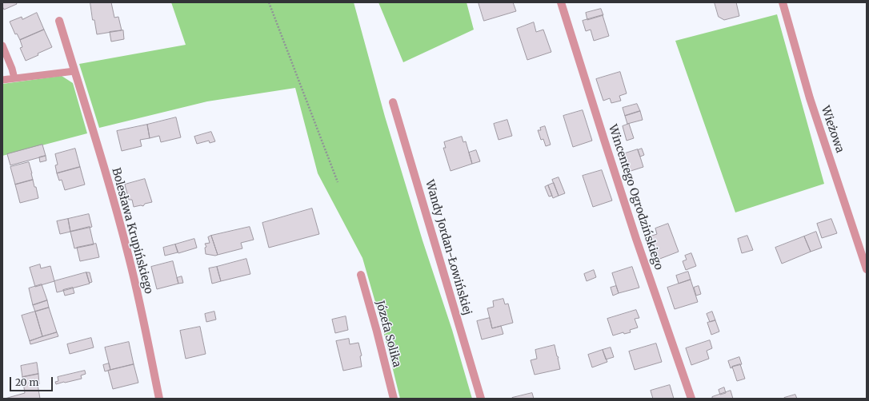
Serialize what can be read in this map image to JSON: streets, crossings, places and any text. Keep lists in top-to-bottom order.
{
  "streets": {
    "street": [
      "Wieżowa",
      "Wincentego Ogrodzińskiego",
      "Bolesława Krupińskiego",
      "Wandy Jordan-Łowińskiej",
      "Józefa Solika"
    ]
  },
  "scale_bar": "20 m"
}
